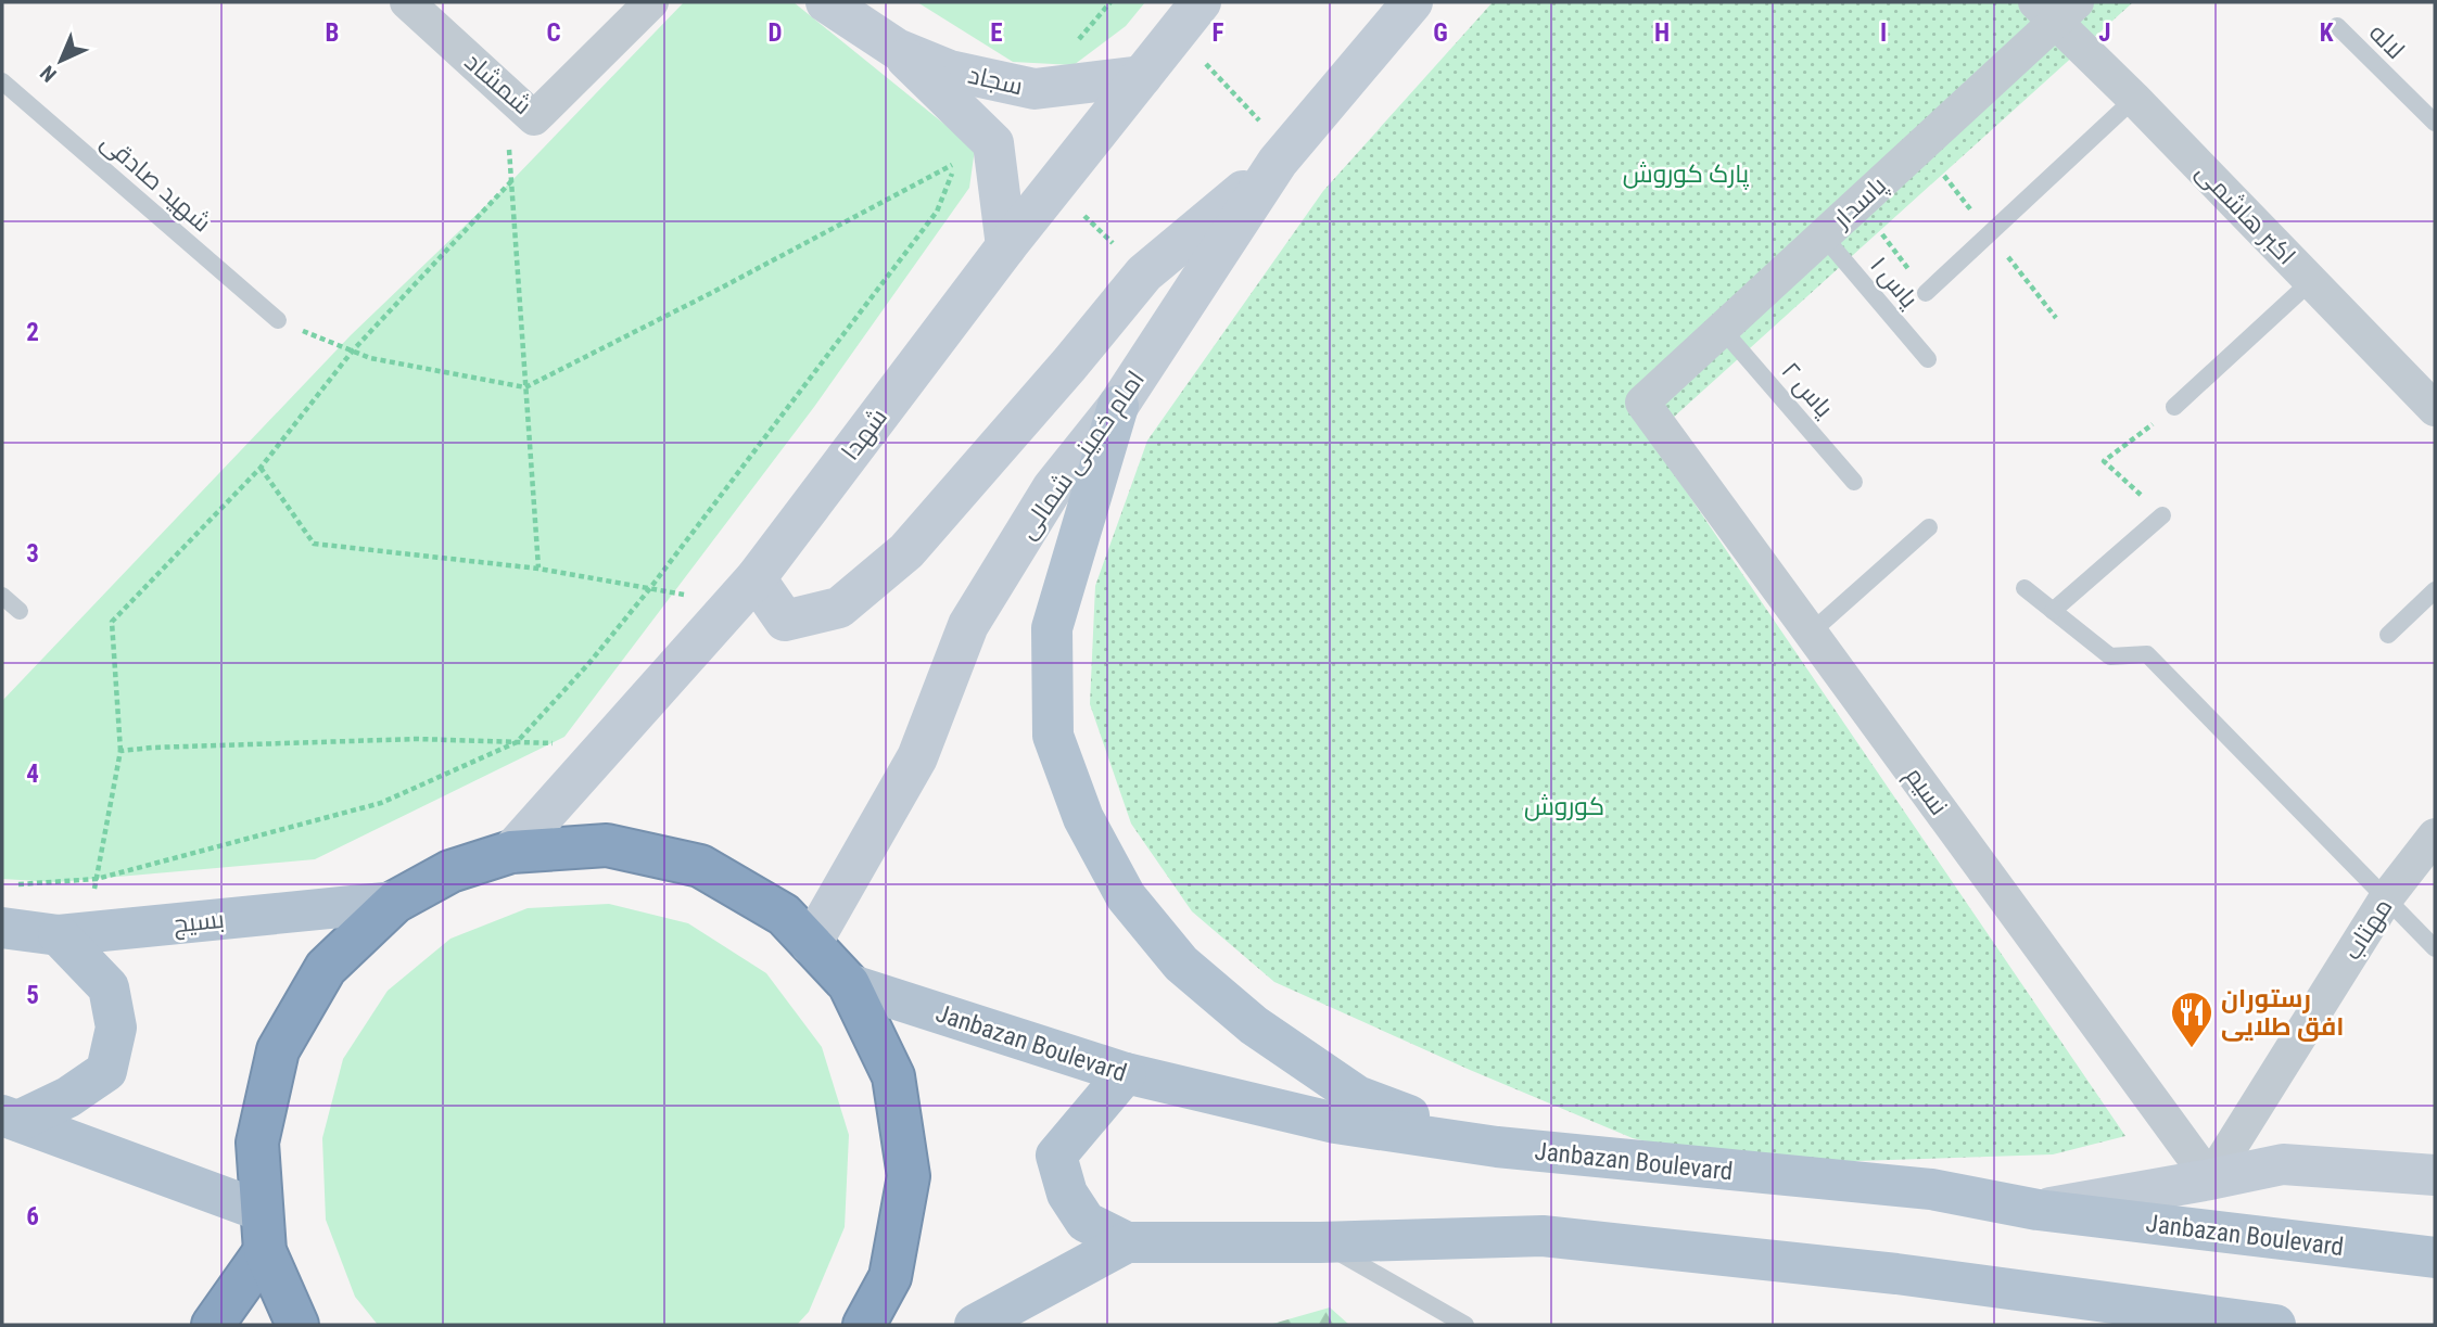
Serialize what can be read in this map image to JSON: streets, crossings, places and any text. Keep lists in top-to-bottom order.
{
  "streets": {
    "main road": [
      "سجاد",
      "شهدا",
      "امام خمینی شمالی",
      "بسیج",
      "Janbazan Boulevard"
    ],
    "street": [
      "شمشاد",
      "پاسدار",
      "اکبر هاشمی",
      "نسیم",
      "مهتاب"
    ],
    "lane": [
      "لاله",
      "شهید صادقی",
      "یاس ۱",
      "یاس ۲"
    ]
  },
  "crossings": [
    ["سجاد", "شهدا"],
    ["پاسدار", "اکبر هاشمی"],
    ["پاسدار", "یاس ۱"],
    ["پاسدار", "یاس ۲"],
    ["پاسدار", "نسیم"],
    ["نسیم", "مهتاب"]
  ],
  "parks": ["پارک کوروش", "کوروش"],
  "places": {
    "restaurant": ["رستوران افق طلایی"]
  },
  "north": "bottom left",
  "grid": {
    "columns": [
      "B",
      "C",
      "D",
      "E",
      "F",
      "G",
      "H",
      "I",
      "J",
      "K"
    ],
    "rows": [
      "2",
      "3",
      "4",
      "5",
      "6"
    ]
  }
}
